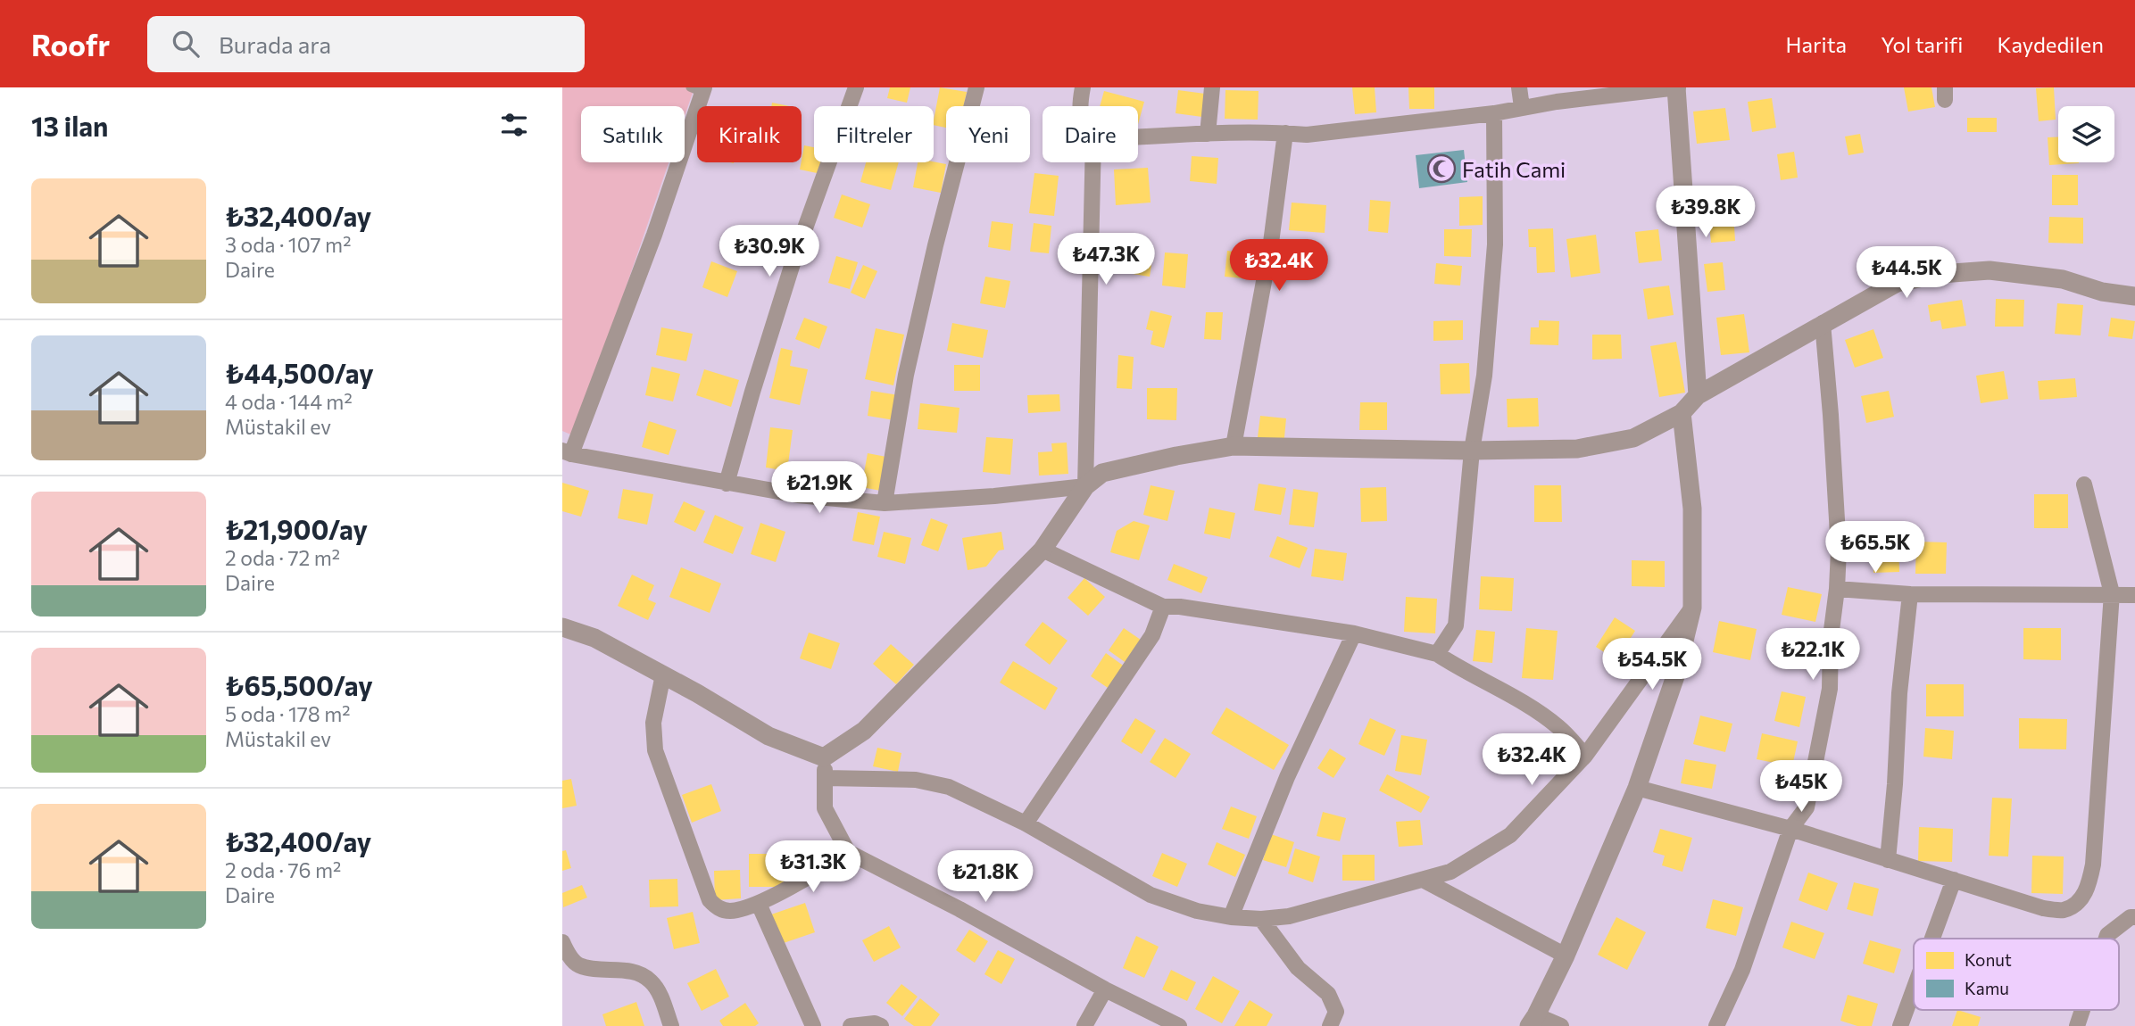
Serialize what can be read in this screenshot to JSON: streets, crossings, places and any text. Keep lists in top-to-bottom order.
{
  "places": {
    "mosque": ["Fatih Cami"]
  },
  "legend": ["Konut", "Kamu"],
  "page": {
    "header": "Roofr",
    "search": "Burada ara",
    "nav": ["Harita", "Yol tarifi", "Kaydedilen"],
    "heading": "13 ilan",
    "chip": [
      "Satılık",
      "Kiralık",
      "Filtreler",
      "Yeni",
      "Daire"
    ],
    "list": [
      {
        "name": "₺32,400/ay",
        "note": "3 oda · 107 m² · Daire"
      },
      {
        "name": "₺44,500/ay",
        "note": "4 oda · 144 m² · Müstakil ev"
      },
      {
        "name": "₺21,900/ay",
        "note": "2 oda · 72 m² · Daire"
      },
      {
        "name": "₺65,500/ay",
        "note": "5 oda · 178 m² · Müstakil ev"
      },
      {
        "name": "₺32,400/ay",
        "note": "2 oda · 76 m² · Daire"
      }
    ],
    "price": [
      "₺39.8K",
      "₺30.9K",
      "₺47.3K",
      "₺32.4K",
      "₺44.5K",
      "₺21.9K",
      "₺65.5K",
      "₺22.1K",
      "₺54.5K",
      "₺32.4K",
      "₺45K",
      "₺31.3K",
      "₺21.8K"
    ]
  }
}
